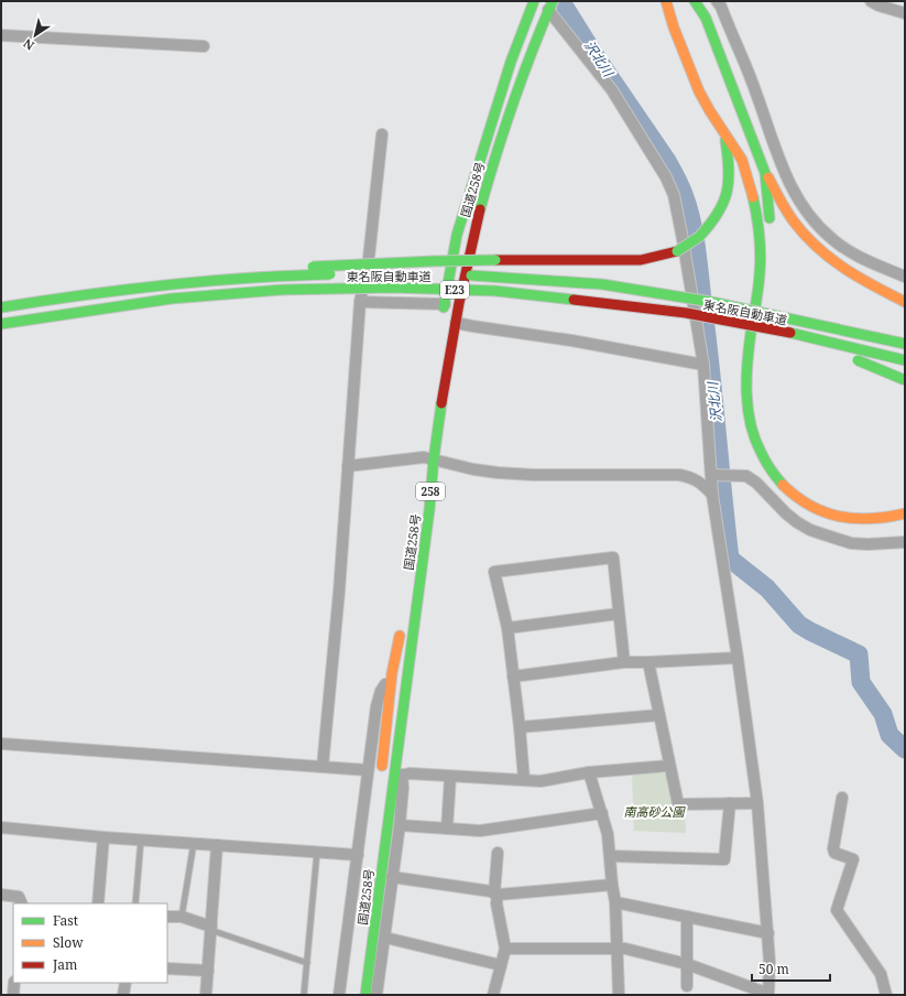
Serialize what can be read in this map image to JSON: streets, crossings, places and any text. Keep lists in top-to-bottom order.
{
  "streets": {
    "highway": [
      "国道258号",
      "東名阪自動車道",
      "E23",
      "258"
    ]
  },
  "water": ["沢北川"],
  "parks": ["南高砂公園"],
  "legend": ["Fast", "Slow", "Jam"],
  "scale_bar": "50 m",
  "north": "bottom left"
}
